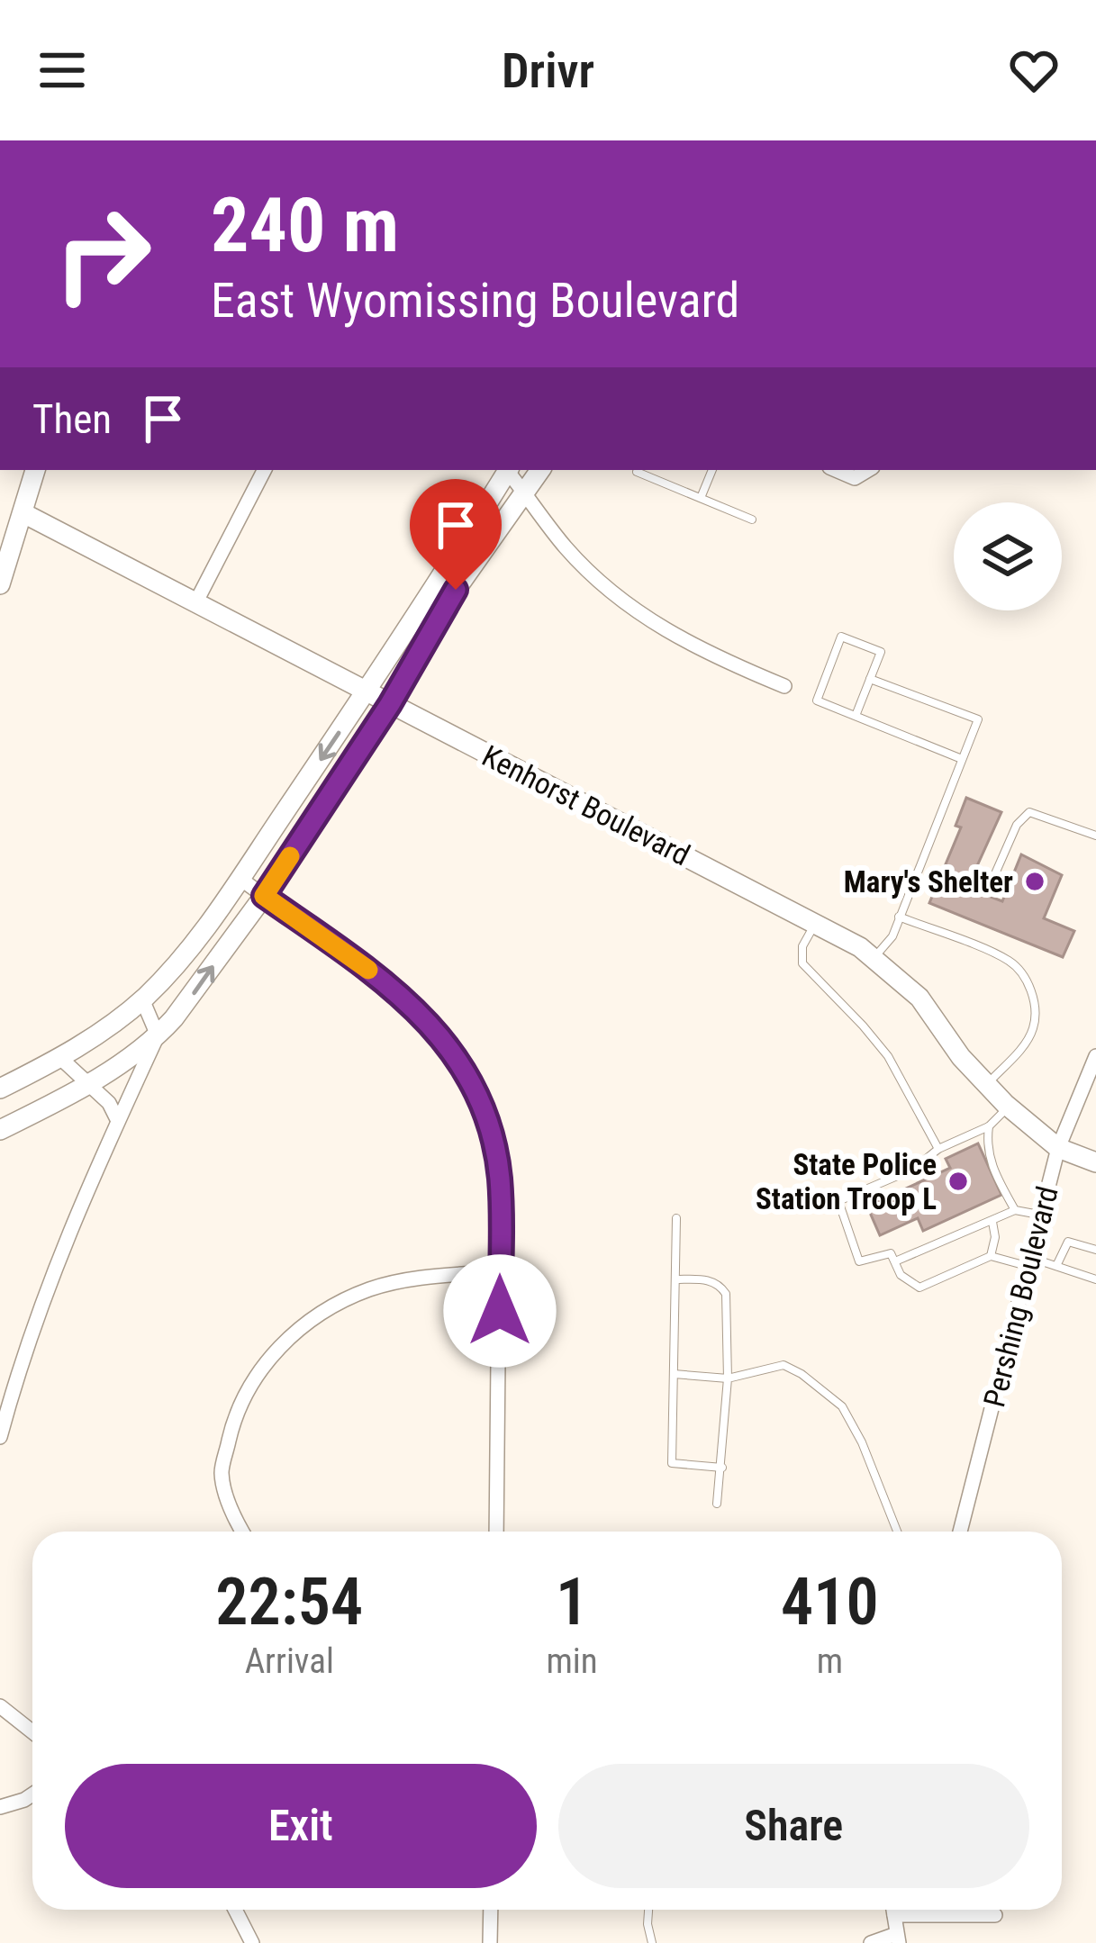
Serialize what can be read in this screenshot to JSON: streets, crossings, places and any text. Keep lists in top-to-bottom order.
{
  "streets": {
    "street": ["Kenhorst Boulevard", "Pershing Boulevard"]
  },
  "crossings": [
    ["Kenhorst Boulevard", "Pershing Boulevard"]
  ],
  "places": ["Mary's Shelter", "State Police Station Troop L"],
  "page": {
    "header": "Drivr",
    "turn": ["240 m", "East Wyomissing Boulevard"],
    "then": "Then",
    "eta": [
      "22:54",
      "Arrival",
      "1",
      "min",
      "410",
      "m"
    ],
    "buttons": ["Exit", "Share"]
  }
}
